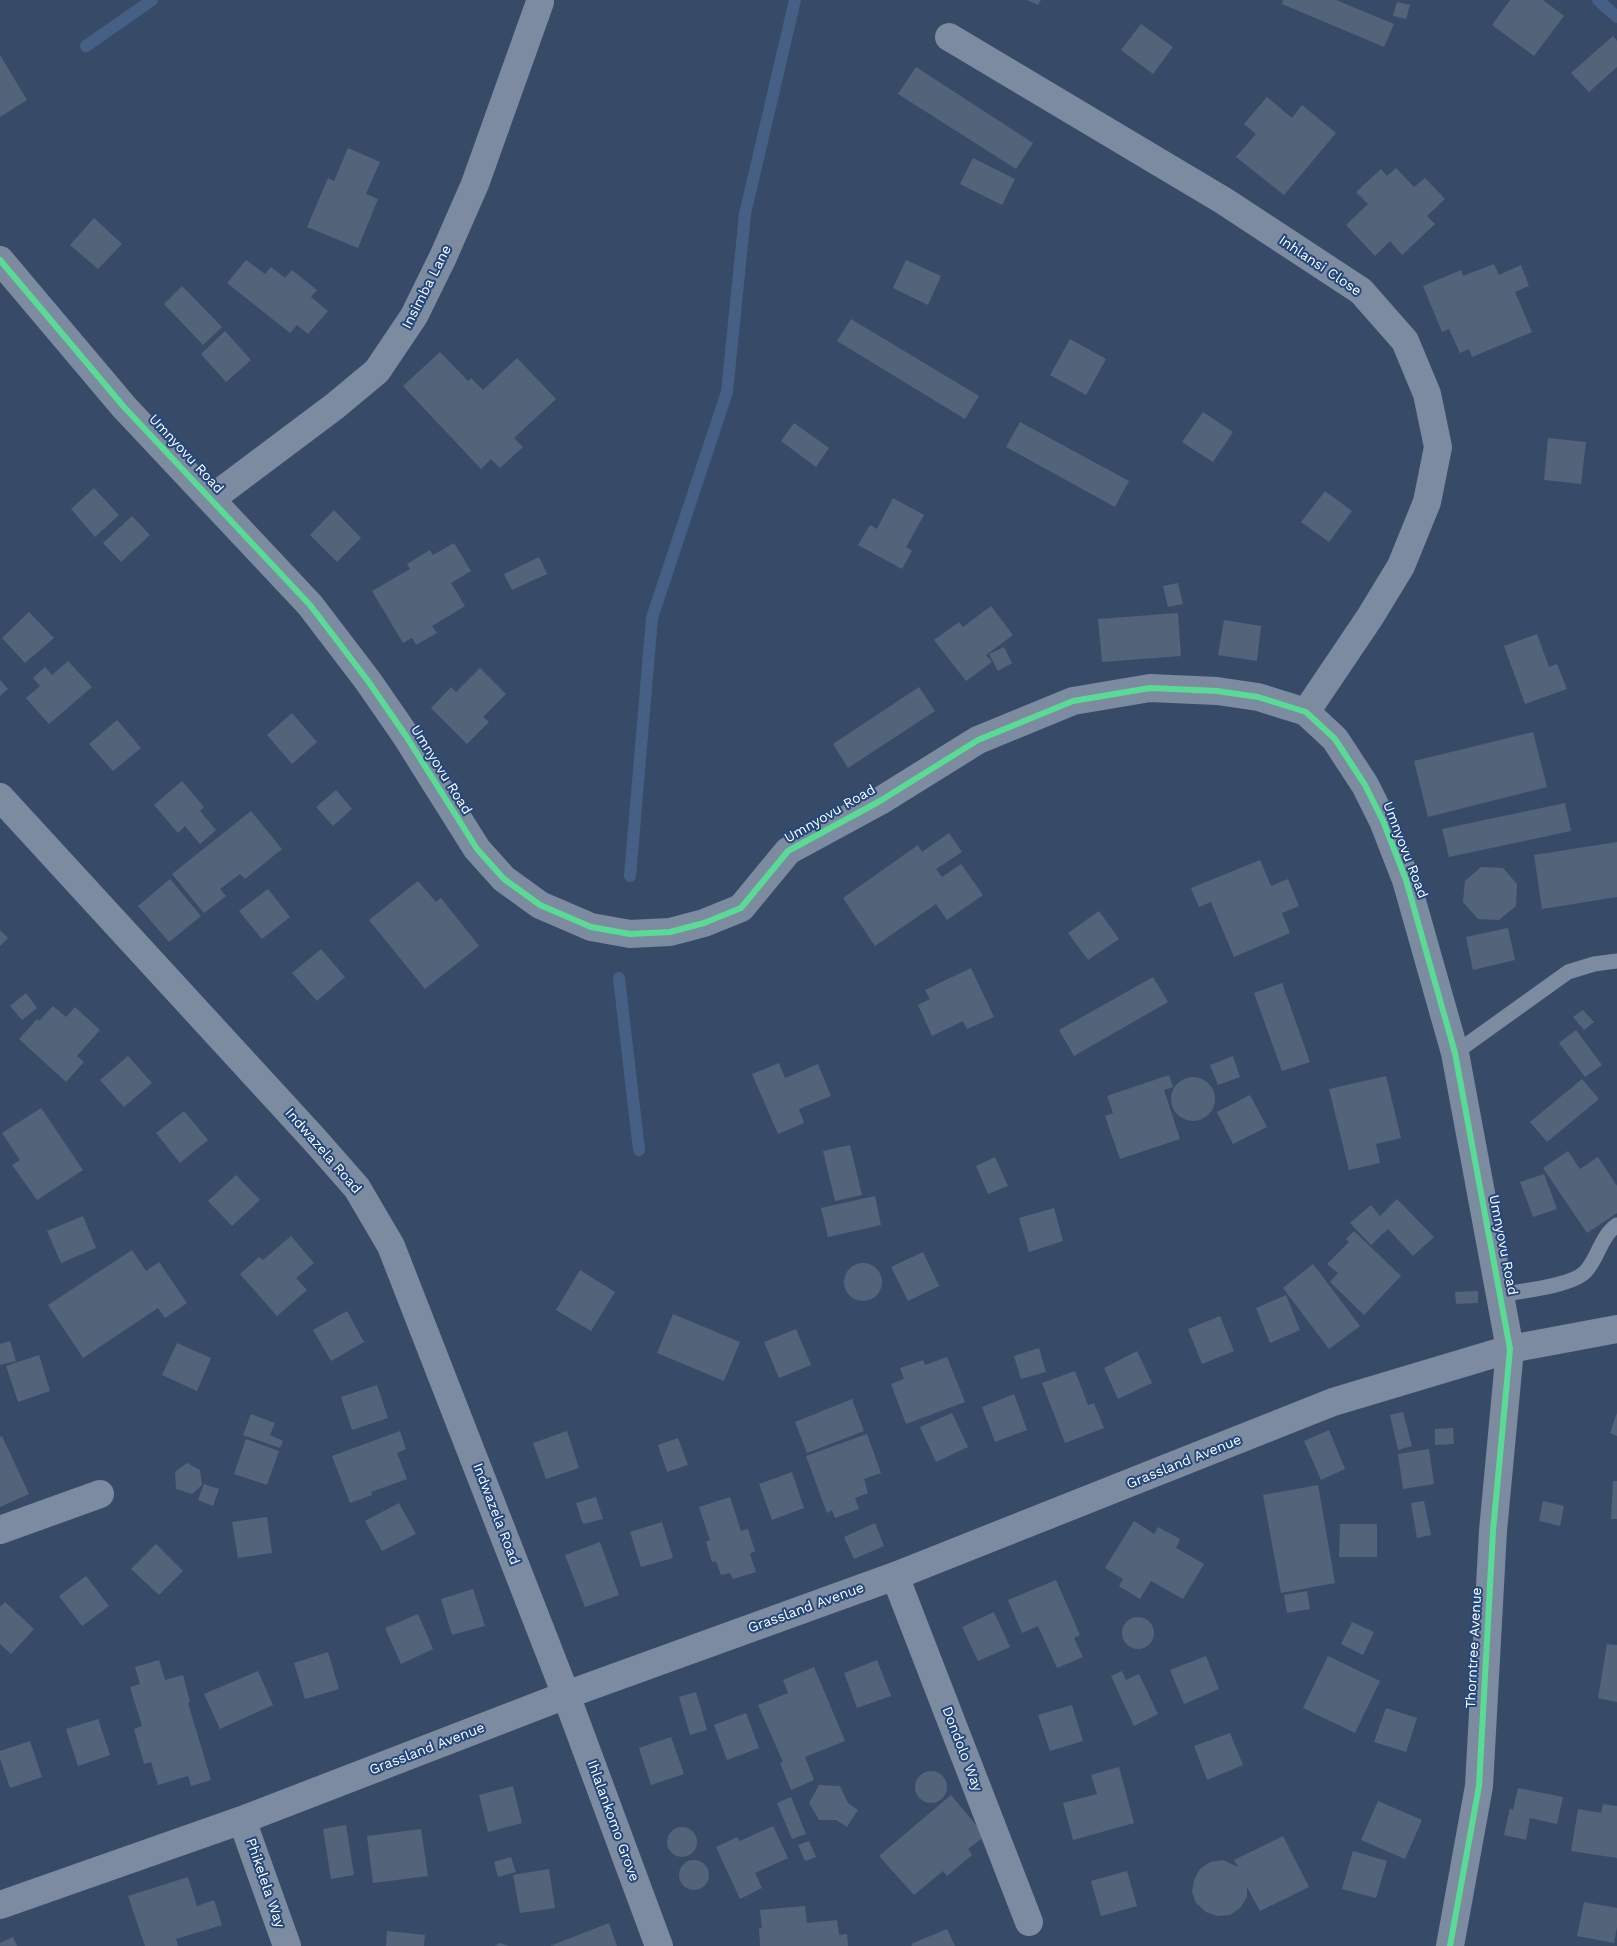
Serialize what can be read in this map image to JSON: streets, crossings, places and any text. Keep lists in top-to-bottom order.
{
  "streets": {
    "street": [
      "Inhlansi Close",
      "Insimba Lane",
      "Umnyovu Road",
      "Indwazela Road",
      "Grassland Avenue",
      "Thorntree Avenue",
      "Dondolo Way",
      "Ihlalankomo Grove",
      "Phikelela Way"
    ]
  },
  "crossings": [
    ["Inhlansi Close", "Umnyovu Road"],
    ["Insimba Lane", "Umnyovu Road"],
    ["Umnyovu Road", "Grassland Avenue"],
    ["Umnyovu Road", "Thorntree Avenue"],
    ["Indwazela Road", "Grassland Avenue"],
    ["Indwazela Road", "Ihlalankomo Grove"],
    ["Grassland Avenue", "Thorntree Avenue"],
    ["Grassland Avenue", "Dondolo Way"],
    ["Grassland Avenue", "Ihlalankomo Grove"],
    ["Grassland Avenue", "Phikelela Way"]
  ]
}
